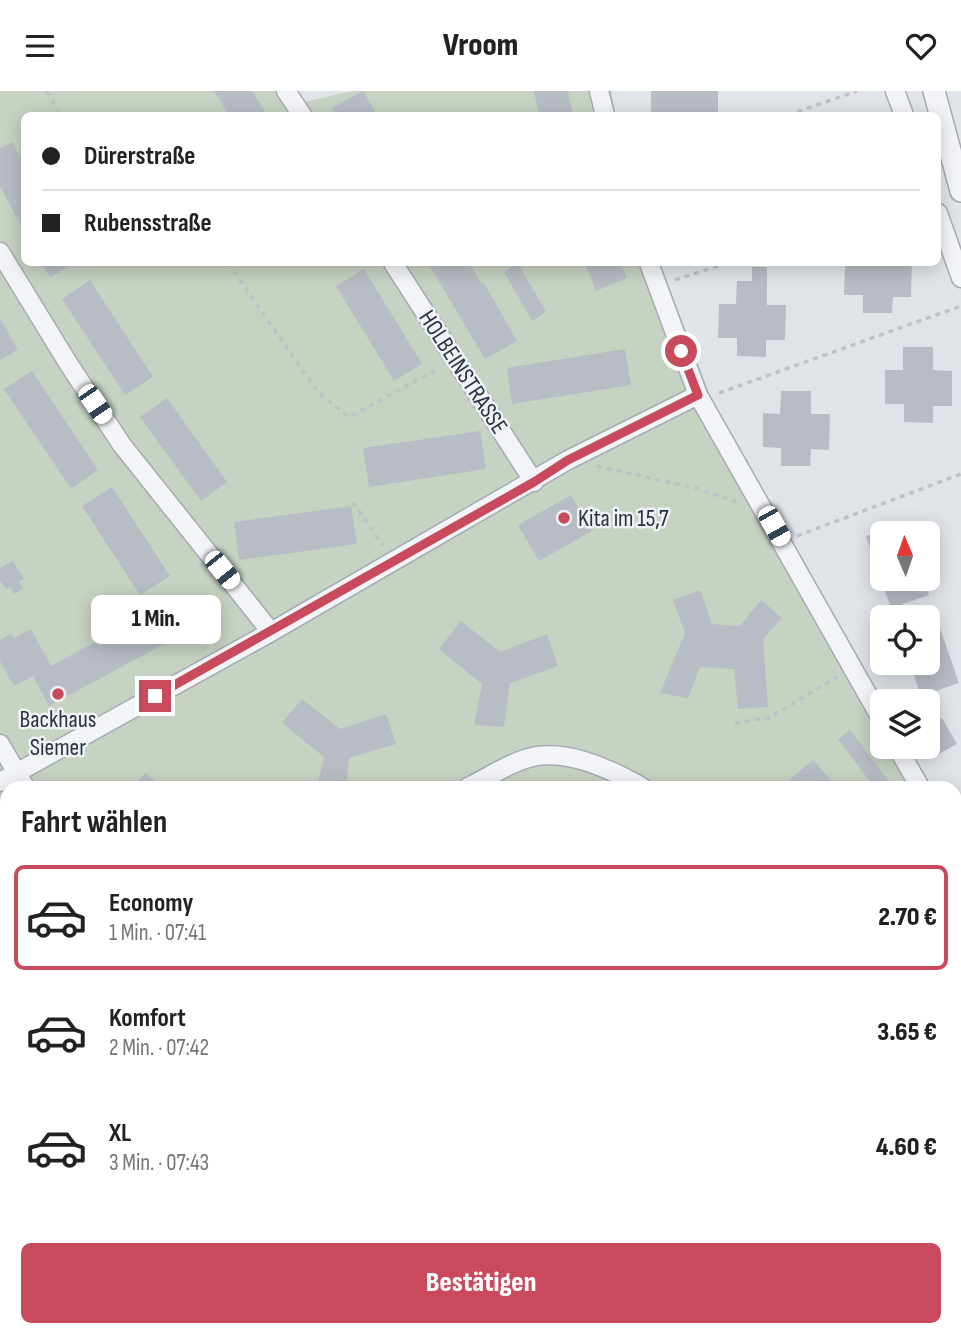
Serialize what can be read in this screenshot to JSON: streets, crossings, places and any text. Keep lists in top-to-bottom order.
{
  "streets": {
    "street": ["HOLBEINSTRASSE"]
  },
  "places": ["Kita im 15,7", "Backhaus Siemer"],
  "north": "top",
  "page": {
    "header": "Vroom",
    "banner": ["Dürerstraße", "Rubensstraße"],
    "bubble": "1 Min.",
    "heading": "Fahrt wählen",
    "list": [
      {
        "name": "Economy",
        "note": "1 Min. · 07:41",
        "value": "2.70 €"
      },
      {
        "name": "Komfort",
        "note": "2 Min. · 07:42",
        "value": "3.65 €"
      },
      {
        "name": "XL",
        "note": "3 Min. · 07:43",
        "value": "4.60 €"
      }
    ],
    "buttons": "Bestätigen"
  }
}
